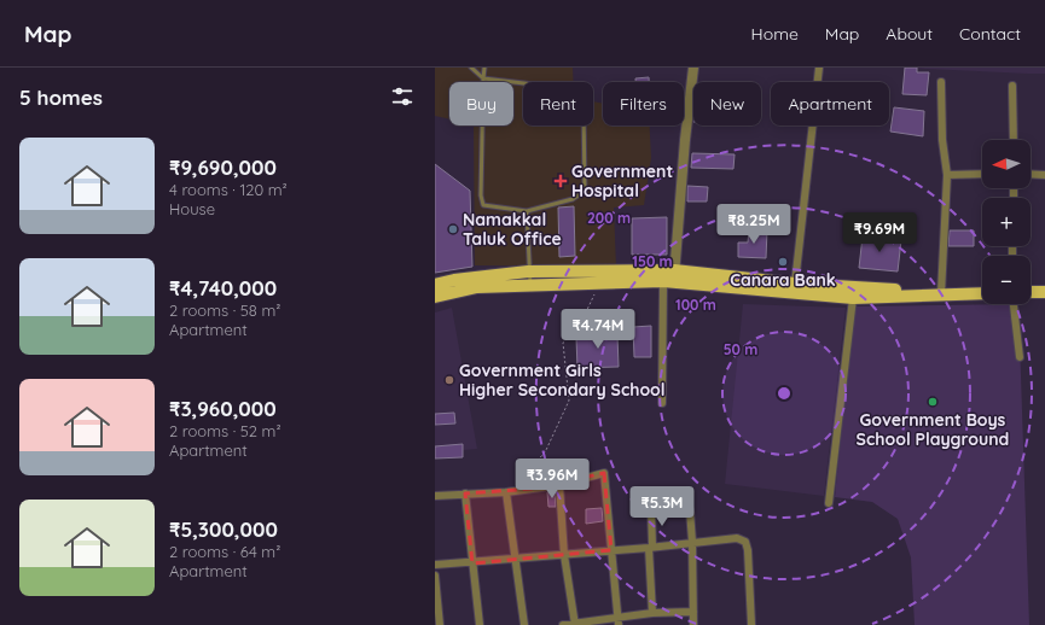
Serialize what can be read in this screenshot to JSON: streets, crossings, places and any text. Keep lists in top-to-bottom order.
{
  "places": {
    "health": ["Government Hospital"],
    "other": [
      "Namakkal Taluk Office",
      "Canara Bank",
      "Government Girls Higher Secondary School",
      "Government Boys School Playground"
    ]
  },
  "north": "left",
  "page": {
    "header": "Map",
    "nav": [
      "Home",
      "Map",
      "About",
      "Contact"
    ],
    "heading": "5 homes",
    "chip": [
      "Buy",
      "Rent",
      "Filters",
      "New",
      "Apartment"
    ],
    "list": [
      {
        "name": "₹9,690,000",
        "note": "4 rooms · 120 m² · House"
      },
      {
        "name": "₹4,740,000",
        "note": "2 rooms · 58 m² · Apartment"
      },
      {
        "name": "₹3,960,000",
        "note": "2 rooms · 52 m² · Apartment"
      },
      {
        "name": "₹5,300,000",
        "note": "2 rooms · 64 m² · Apartment"
      }
    ],
    "map_buttons": ["+", "−"],
    "price": [
      "₹8.25M",
      "₹9.69M",
      "₹4.74M",
      "₹3.96M",
      "₹5.3M"
    ]
  },
  "rings": [
    "200 m",
    "150 m",
    "100 m",
    "50 m"
  ]
}
